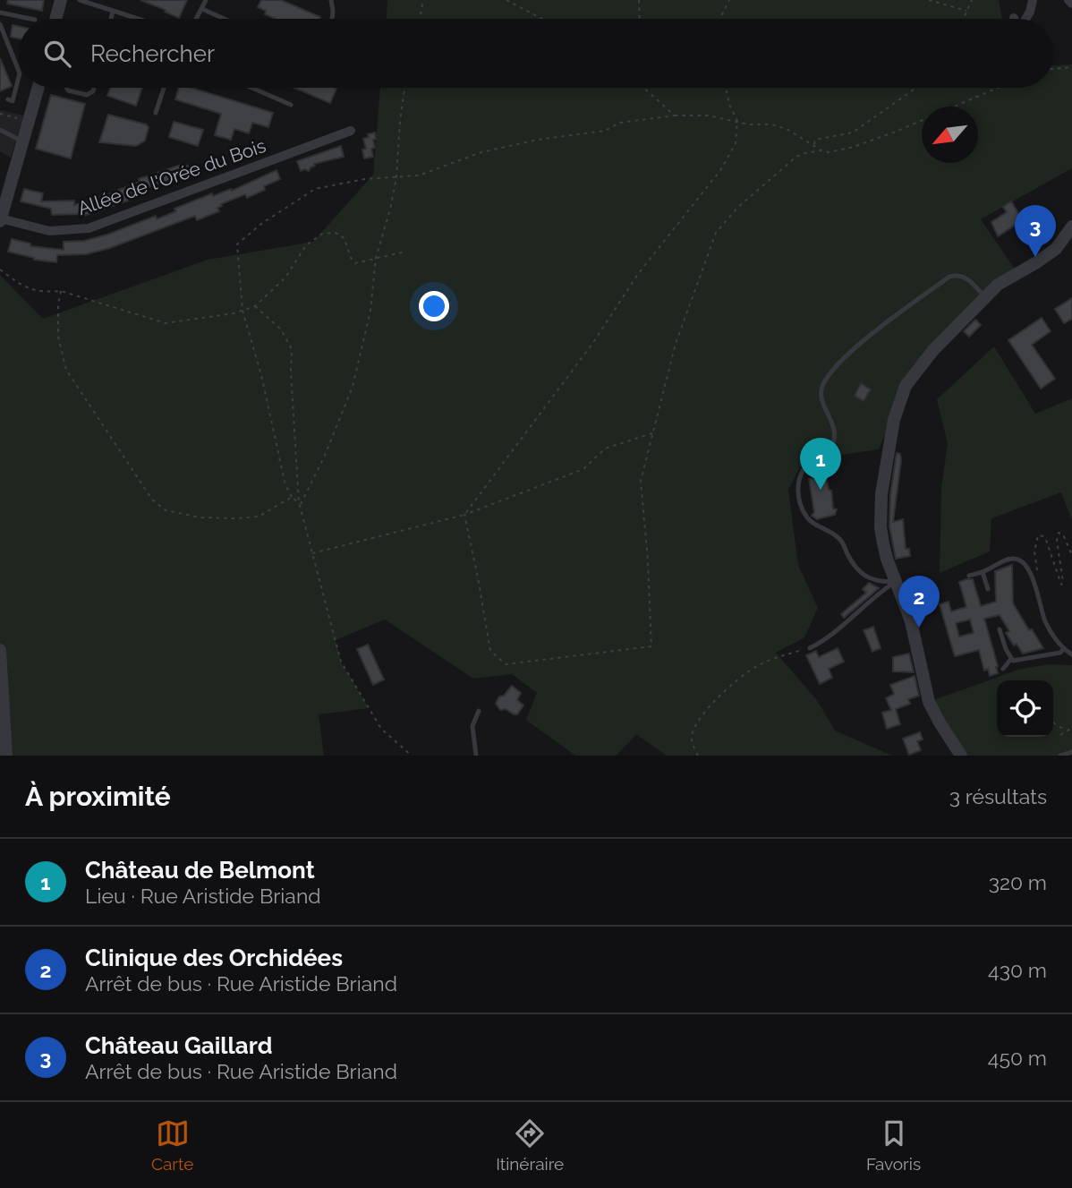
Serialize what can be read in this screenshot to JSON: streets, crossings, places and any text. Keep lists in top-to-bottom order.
{
  "streets": {
    "street": ["Allée de l'Orée du Bois"]
  },
  "north": "bottom left",
  "page": {
    "search": "Rechercher",
    "pins": ["3", "1", "2"],
    "heading": ["À proximité", "3 résultats"],
    "list": [
      {
        "mark": "1",
        "name": "Château de Belmont",
        "note": "Lieu · Rue Aristide Briand",
        "value": "320 m"
      },
      {
        "mark": "2",
        "name": "Clinique des Orchidées",
        "note": "Arrêt de bus · Rue Aristide Briand",
        "value": "430 m"
      },
      {
        "mark": "3",
        "name": "Château Gaillard",
        "note": "Arrêt de bus · Rue Aristide Briand",
        "value": "450 m"
      }
    ],
    "nav": ["Carte", "Itinéraire", "Favoris"]
  }
}
